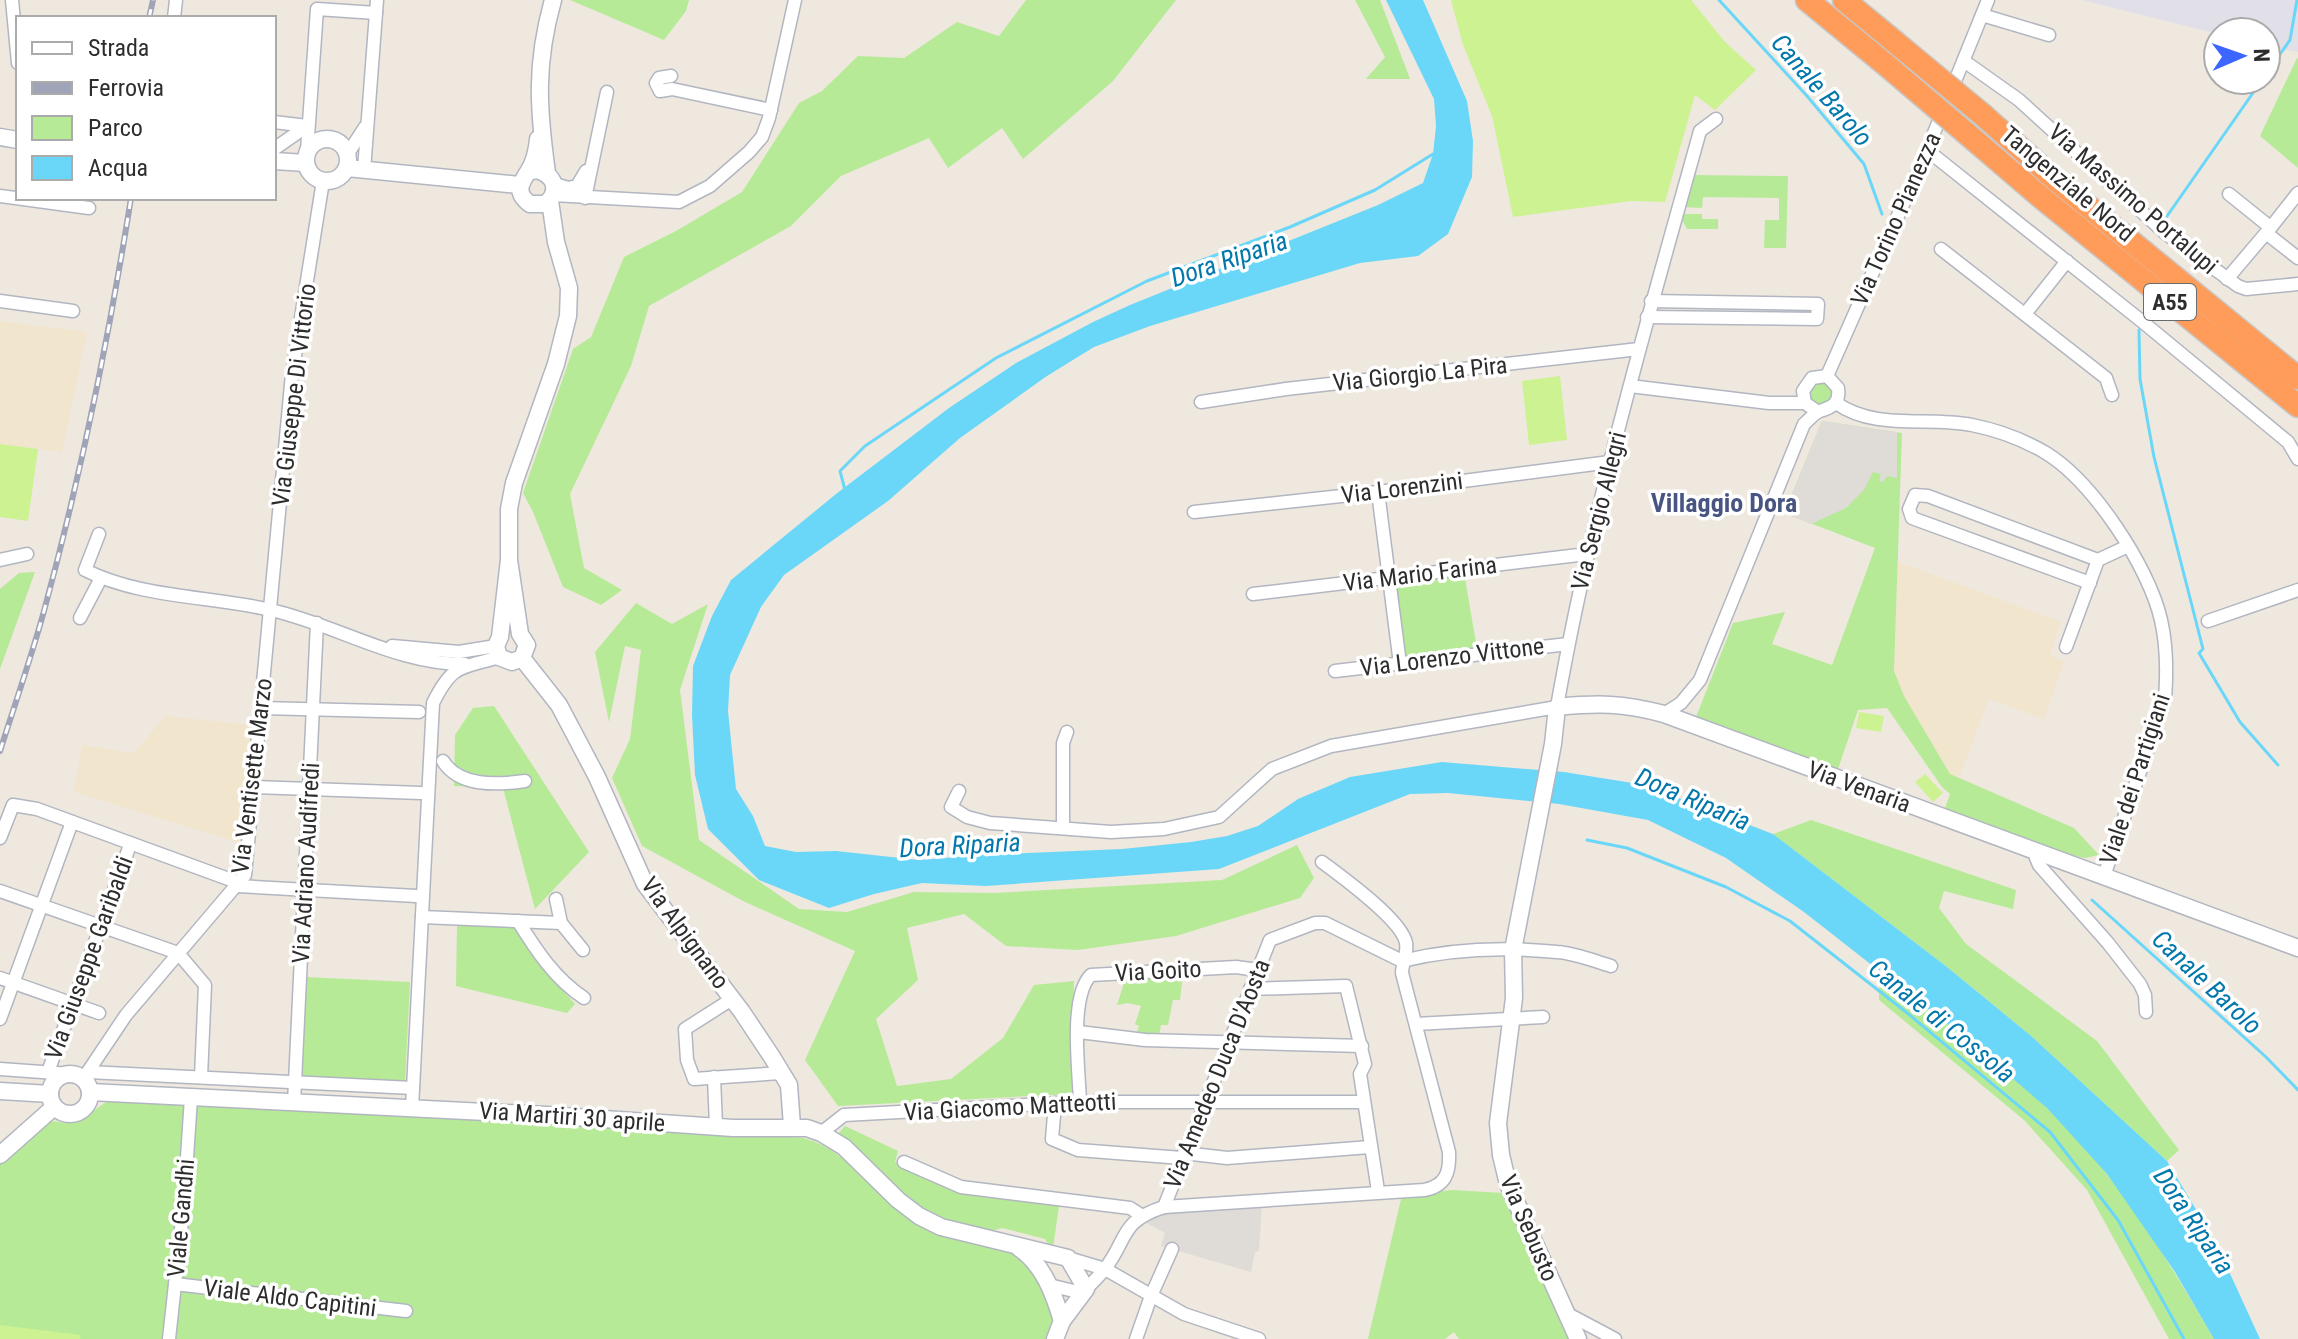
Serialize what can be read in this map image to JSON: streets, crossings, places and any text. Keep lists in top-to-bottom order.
{
  "streets": {
    "highway": ["Tangenziale Nord", "A55"],
    "street": [
      "Via Massimo Portalupi",
      "Via Torino Pianezza",
      "Via Giorgio La Pira",
      "Via Giuseppe Di Vittorio",
      "Via Lorenzini",
      "Via Sergio Allegri",
      "Via Mario Farina",
      "Via Lorenzo Vittone",
      "Via Ventisette Marzo",
      "Viale dei Partigiani",
      "Via Venaria",
      "Via Adriano Audifredi",
      "Via Alpignano",
      "Via Giuseppe Garibaldi",
      "Via Goito",
      "Via Amedeo Duca D'Aosta",
      "Via Giacomo Matteotti",
      "Via Martiri 30 aprile",
      "Viale Gandhi",
      "Via Sebusto",
      "Viale Aldo Capitini"
    ]
  },
  "crossings": [
    ["Via Massimo Portalupi", "Via Torino Pianezza"],
    ["Via Torino Pianezza", "Viale dei Partigiani"],
    ["Via Giorgio La Pira", "Via Sergio Allegri"],
    ["Via Giuseppe Di Vittorio", "Via Ventisette Marzo"],
    ["Via Lorenzini", "Via Sergio Allegri"],
    ["Via Sergio Allegri", "Via Mario Farina"],
    ["Via Sergio Allegri", "Via Lorenzo Vittone"],
    ["Via Sergio Allegri", "Via Venaria"],
    ["Via Sergio Allegri", "Via Sebusto"],
    ["Via Ventisette Marzo", "Via Martiri 30 aprile"],
    ["Viale dei Partigiani", "Via Venaria"],
    ["Via Venaria", "Via Sebusto"],
    ["Via Adriano Audifredi", "Via Martiri 30 aprile"],
    ["Via Alpignano", "Via Martiri 30 aprile"],
    ["Via Goito", "Via Amedeo Duca D'Aosta"],
    ["Via Goito", "Via Giacomo Matteotti"],
    ["Via Amedeo Duca D'Aosta", "Via Giacomo Matteotti"],
    ["Via Giacomo Matteotti", "Via Martiri 30 aprile"],
    ["Via Martiri 30 aprile", "Viale Gandhi"],
    ["Viale Gandhi", "Viale Aldo Capitini"]
  ],
  "districts": ["Villaggio Dora"],
  "water": ["Canale Barolo", "Dora Riparia", "Canale di Cossola"],
  "legend": [
    "Strada",
    "Ferrovia",
    "Parco",
    "Acqua"
  ],
  "north": "right"
}
